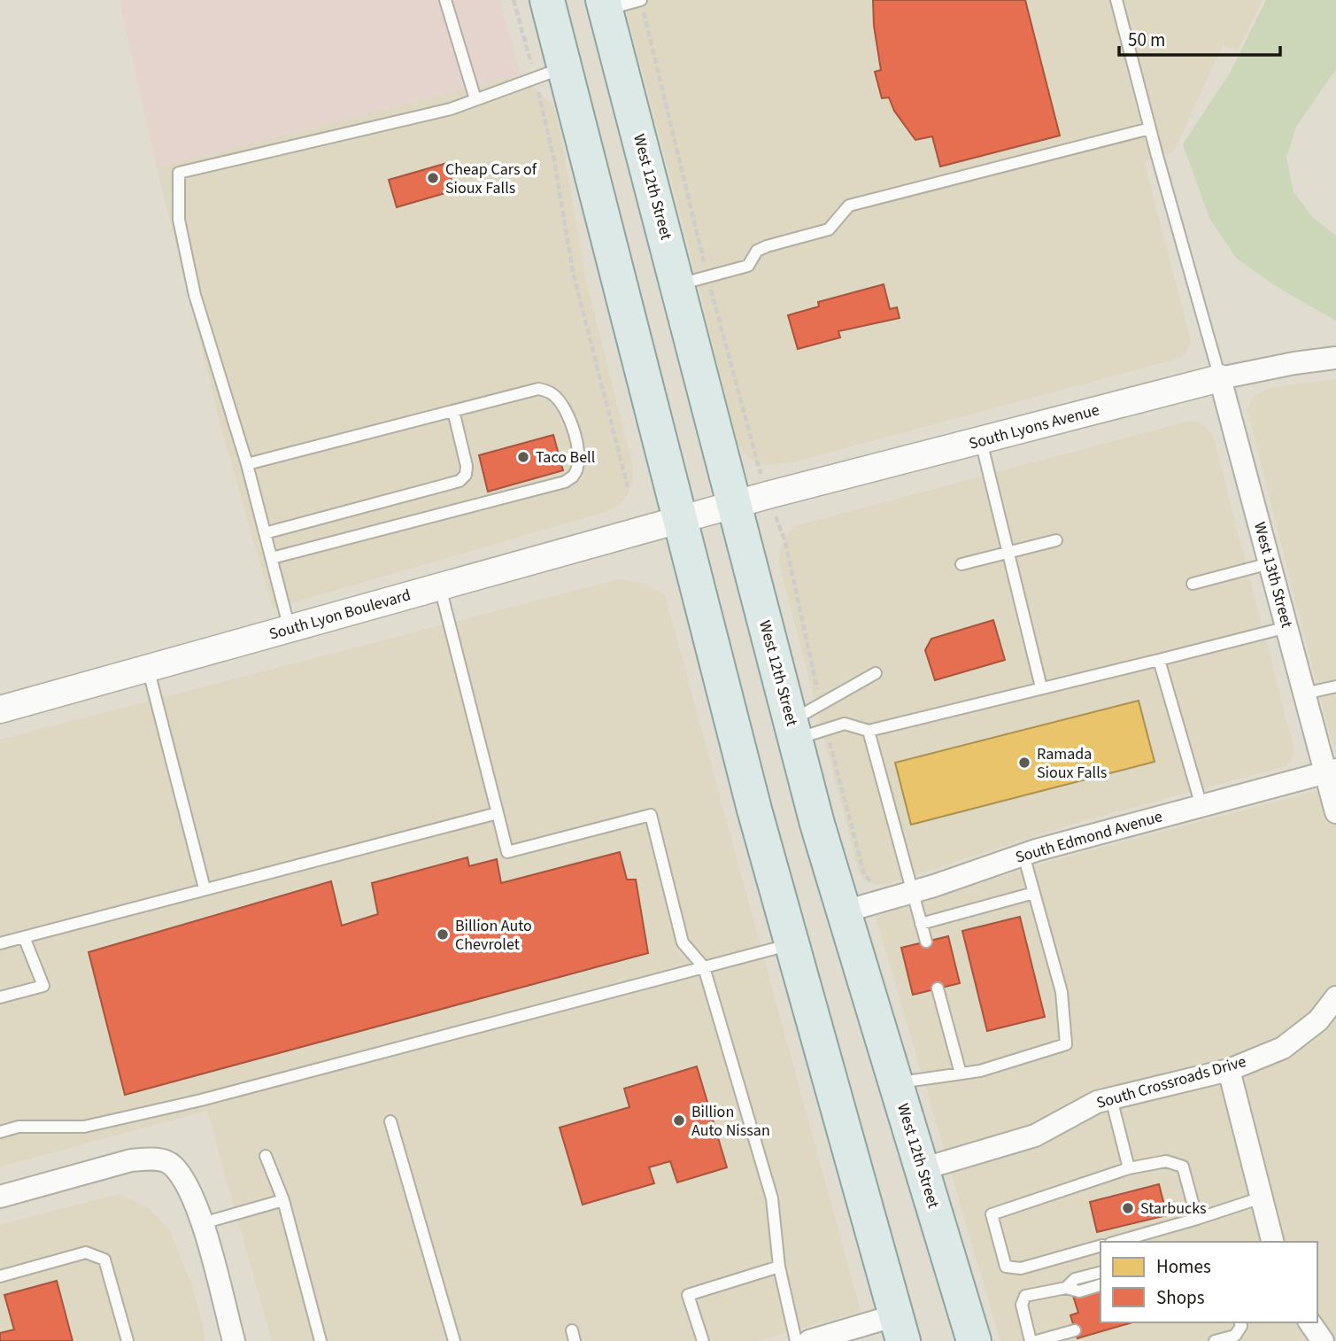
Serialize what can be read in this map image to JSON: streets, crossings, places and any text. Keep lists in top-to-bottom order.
{
  "streets": {
    "main road": ["West 12th Street"],
    "street": [
      "South Lyons Avenue",
      "West 13th Street",
      "South Lyon Boulevard",
      "South Edmond Avenue",
      "South Crossroads Drive"
    ]
  },
  "crossings": [
    ["West 12th Street", "South Lyons Avenue"],
    ["West 12th Street", "South Edmond Avenue"],
    ["West 12th Street", "South Crossroads Drive"],
    ["South Lyons Avenue", "West 13th Street"],
    ["South Lyons Avenue", "South Lyon Boulevard"],
    ["West 13th Street", "South Edmond Avenue"]
  ],
  "places": [
    "Cheap Cars of Sioux Falls",
    "Taco Bell",
    "Ramada Sioux Falls",
    "Billion Auto Chevrolet",
    "Billion Auto Nissan",
    "Starbucks"
  ],
  "legend": ["Homes", "Shops"],
  "scale_bar": "50 m"
}
